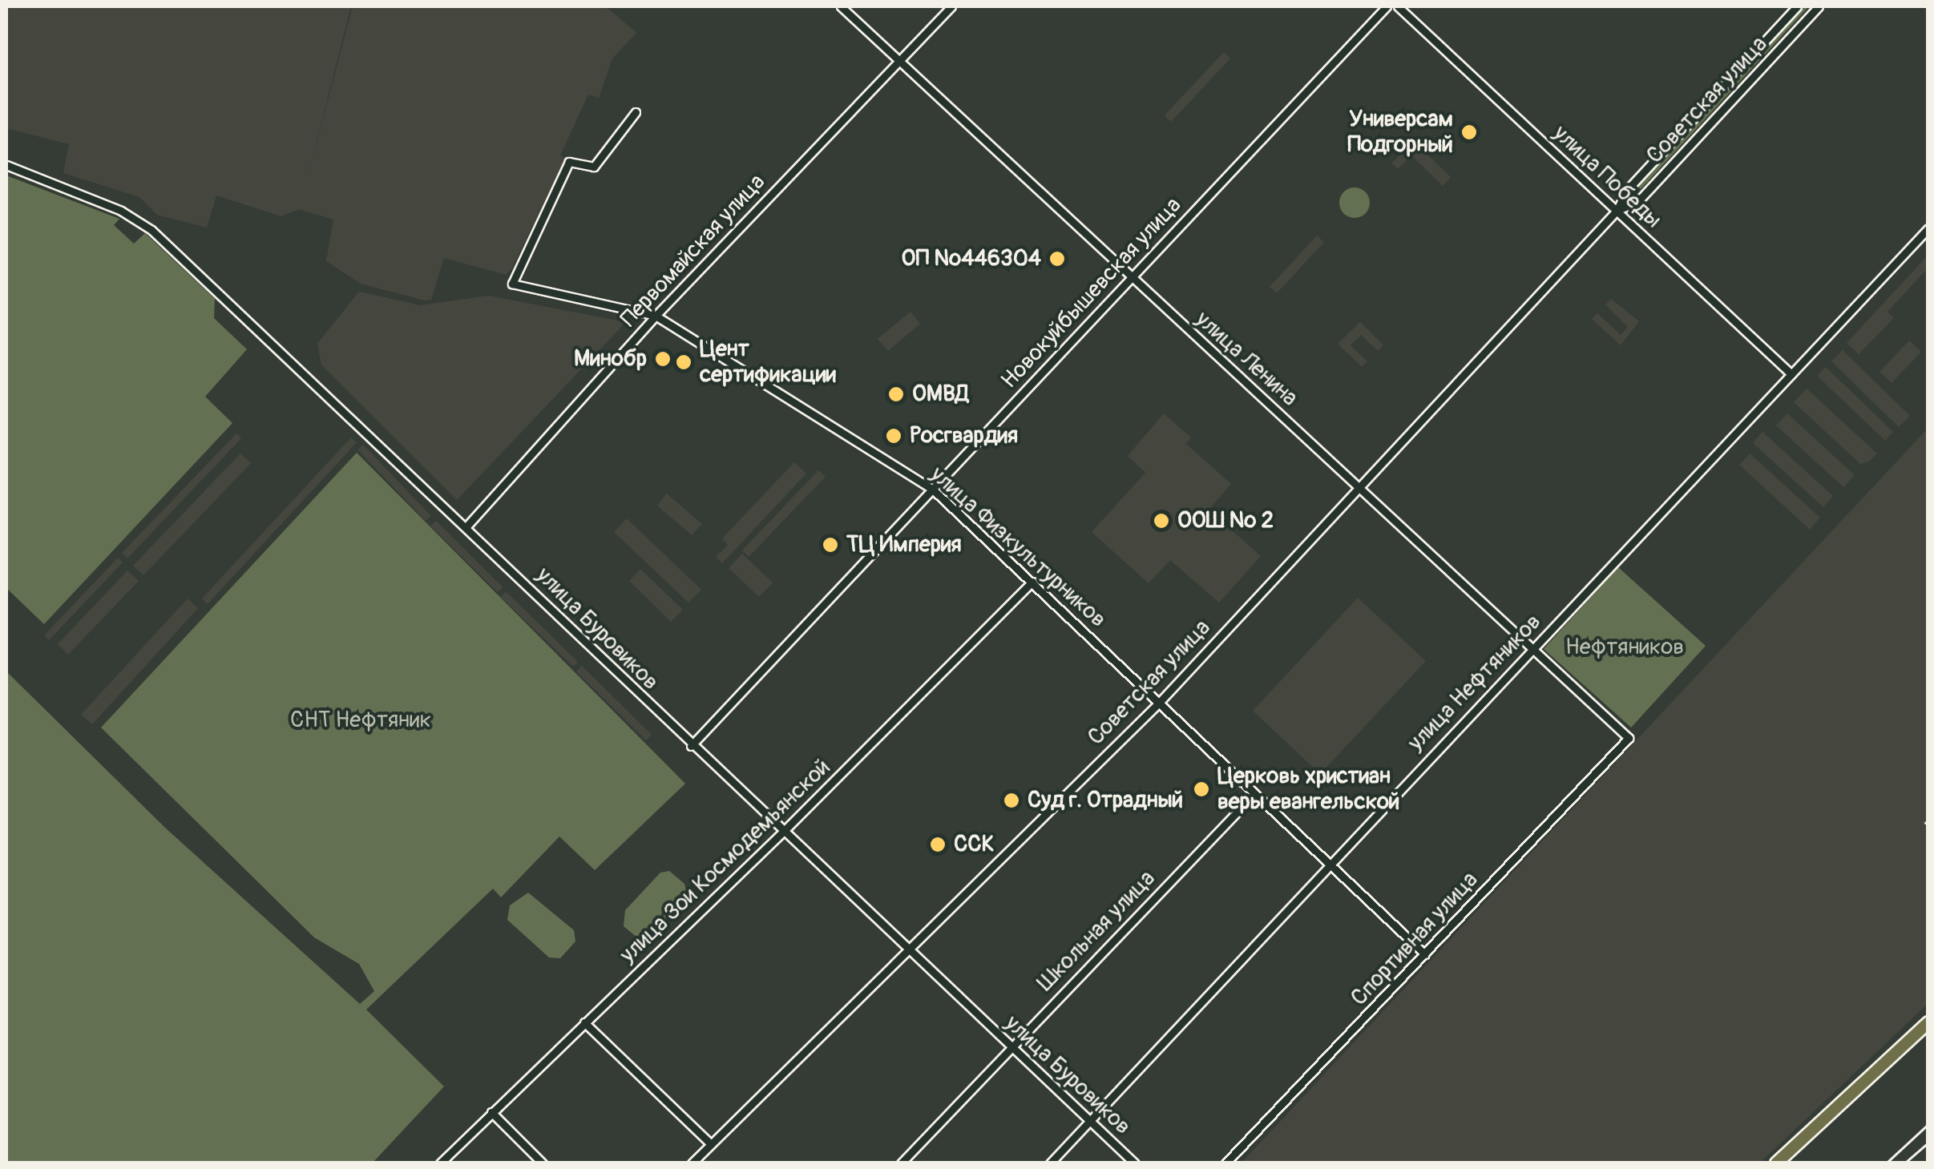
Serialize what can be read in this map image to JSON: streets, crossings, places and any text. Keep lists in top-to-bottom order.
{
  "streets": {
    "street": [
      "Советская улица",
      "улица Победы",
      "Первомайская улица",
      "Новокуйбышевская улица",
      "улица Ленина",
      "улица Физкультурников",
      "улица Буровиков",
      "улица Нефтяников",
      "улица Зои Космодемьянской",
      "Школьная улица",
      "Спортивная улица"
    ]
  },
  "crossings": [
    ["Советская улица", "улица Победы"],
    ["Советская улица", "улица Ленина"],
    ["Советская улица", "улица Физкультурников"],
    ["Советская улица", "улица Буровиков"],
    ["улица Победы", "улица Нефтяников"],
    ["Первомайская улица", "улица Ленина"],
    ["Первомайская улица", "улица Физкультурников"],
    ["Первомайская улица", "улица Буровиков"],
    ["Новокуйбышевская улица", "улица Ленина"],
    ["Новокуйбышевская улица", "улица Физкультурников"],
    ["Новокуйбышевская улица", "улица Буровиков"],
    ["улица Ленина", "улица Нефтяников"],
    ["улица Ленина", "Спортивная улица"],
    ["улица Физкультурников", "улица Нефтяников"],
    ["улица Физкультурников", "улица Зои Космодемьянской"],
    ["улица Физкультурников", "Школьная улица"],
    ["улица Физкультурников", "Спортивная улица"],
    ["улица Буровиков", "улица Нефтяников"],
    ["улица Буровиков", "улица Зои Космодемьянской"],
    ["улица Буровиков", "Школьная улица"]
  ],
  "parks": ["Нефтяников", "СНТ Нефтяник"],
  "places": [
    "Универсам Подгорный",
    "ОП №446304",
    "Минобр",
    "Цент сертификации",
    "ОМВД",
    "Росгвардия",
    "ООШ № 2",
    "ТЦ Империя",
    "Церковь христиан веры евангельской",
    "Суд г. Отрадный",
    "ССК"
  ]
}
